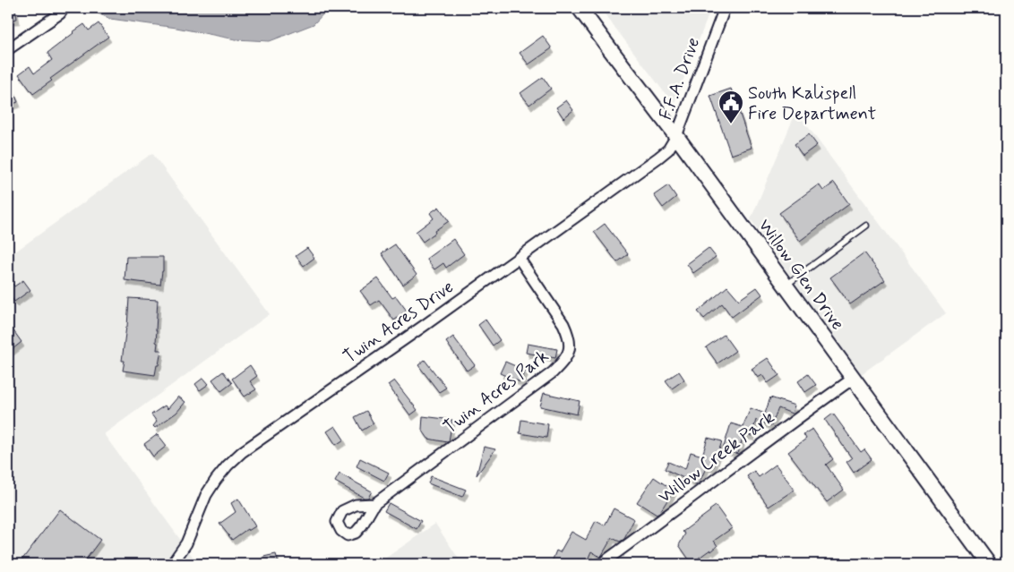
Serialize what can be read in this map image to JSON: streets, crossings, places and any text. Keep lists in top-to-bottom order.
{
  "streets": {
    "main road": ["Willow Glen Drive"],
    "street": [
      "F.F.A. Drive",
      "Twin Acres Drive",
      "Twin Acres Park",
      "Willow Creek Park"
    ]
  },
  "crossings": [
    ["F.F.A. Drive", "Willow Glen Drive"],
    ["F.F.A. Drive", "Twin Acres Drive"],
    ["Willow Glen Drive", "Twin Acres Drive"],
    ["Willow Glen Drive", "Willow Creek Park"],
    ["Twin Acres Drive", "Twin Acres Park"]
  ],
  "places": {
    "public building": ["South Kalispell Fire Department"]
  }
}
